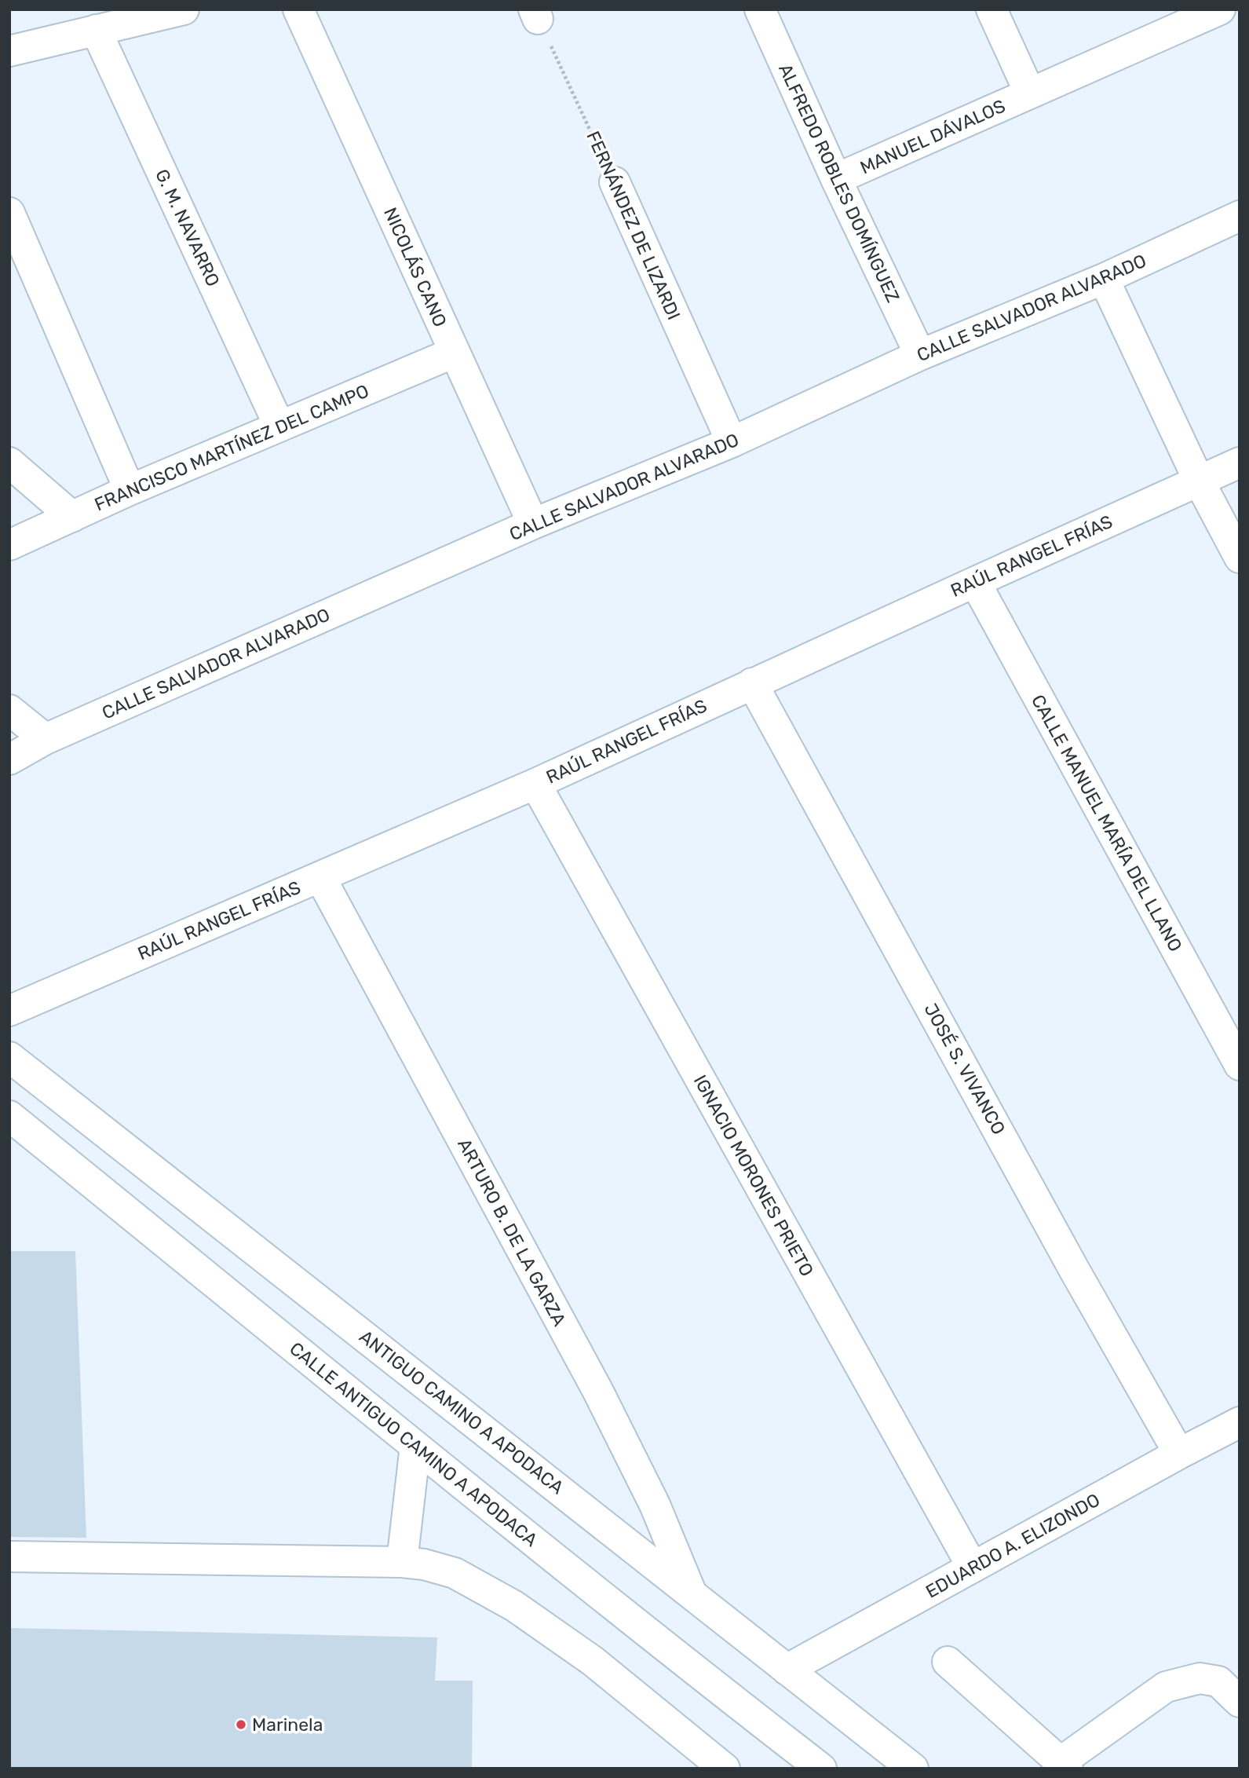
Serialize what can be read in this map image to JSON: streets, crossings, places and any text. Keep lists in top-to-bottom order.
{
  "streets": {
    "street": [
      "MANUEL DÁVALOS",
      "ALFREDO ROBLES DOMÍNGUEZ",
      "FERNÁNDEZ DE LIZARDI",
      "G. M. NAVARRO",
      "NICOLÁS CANO",
      "CALLE SALVADOR ALVARADO",
      "FRANCISCO MARTÍNEZ DEL CAMPO",
      "RAÚL RANGEL FRÍAS",
      "CALLE MANUEL MARÍA DEL LLANO",
      "JOSÉ S. VIVANCO",
      "IGNACIO MORONES PRIETO",
      "ARTURO B. DE LA GARZA",
      "ANTIGUO CAMINO A APODACA",
      "CALLE ANTIGUO CAMINO A APODACA",
      "EDUARDO A. ELIZONDO"
    ]
  },
  "crossings": [
    ["MANUEL DÁVALOS", "ALFREDO ROBLES DOMÍNGUEZ"],
    ["ALFREDO ROBLES DOMÍNGUEZ", "CALLE SALVADOR ALVARADO"],
    ["FERNÁNDEZ DE LIZARDI", "CALLE SALVADOR ALVARADO"],
    ["G. M. NAVARRO", "FRANCISCO MARTÍNEZ DEL CAMPO"],
    ["NICOLÁS CANO", "CALLE SALVADOR ALVARADO"],
    ["NICOLÁS CANO", "FRANCISCO MARTÍNEZ DEL CAMPO"],
    ["RAÚL RANGEL FRÍAS", "CALLE MANUEL MARÍA DEL LLANO"],
    ["RAÚL RANGEL FRÍAS", "JOSÉ S. VIVANCO"],
    ["RAÚL RANGEL FRÍAS", "IGNACIO MORONES PRIETO"],
    ["RAÚL RANGEL FRÍAS", "ARTURO B. DE LA GARZA"],
    ["JOSÉ S. VIVANCO", "EDUARDO A. ELIZONDO"],
    ["IGNACIO MORONES PRIETO", "EDUARDO A. ELIZONDO"],
    ["ARTURO B. DE LA GARZA", "ANTIGUO CAMINO A APODACA"],
    ["ANTIGUO CAMINO A APODACA", "EDUARDO A. ELIZONDO"]
  ],
  "places": ["Marinela"]
}
